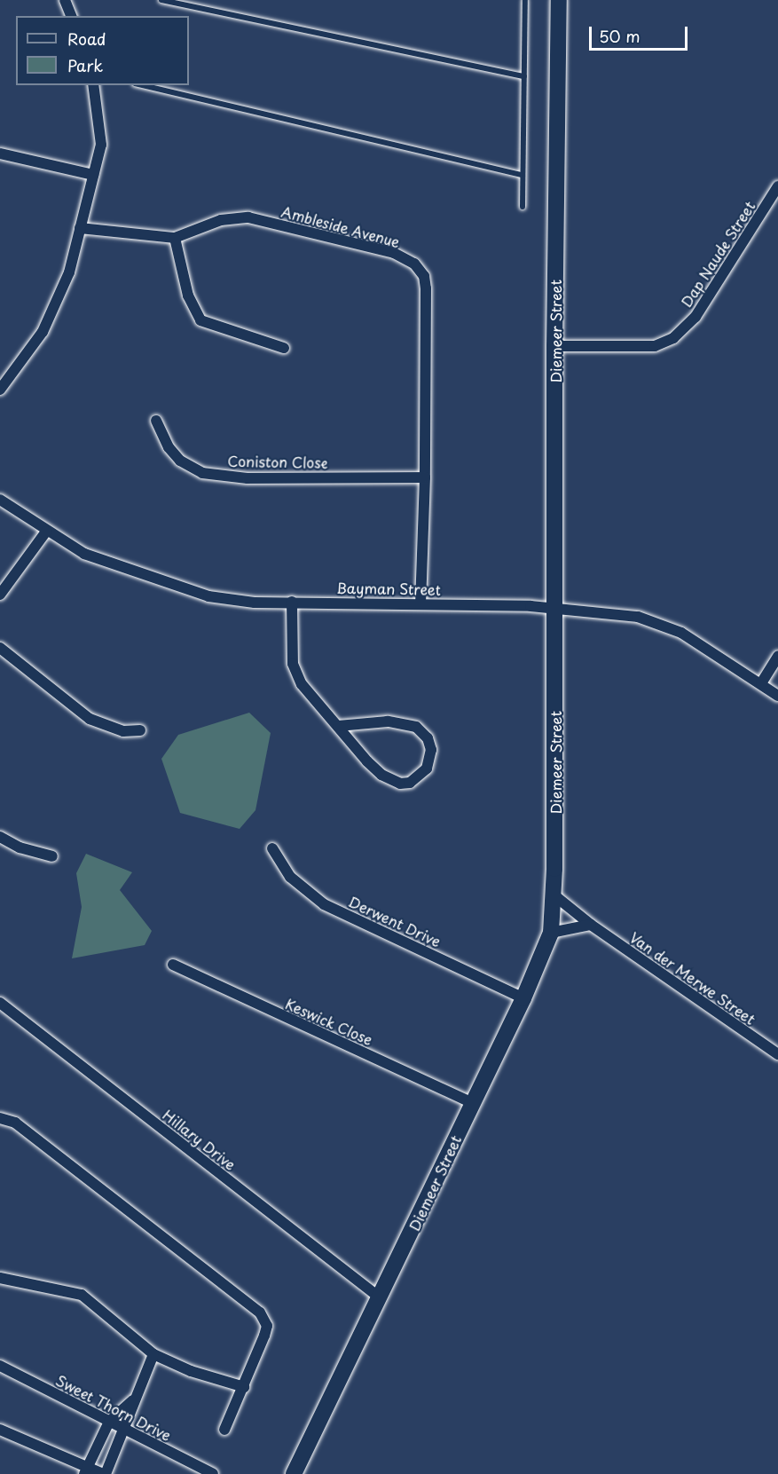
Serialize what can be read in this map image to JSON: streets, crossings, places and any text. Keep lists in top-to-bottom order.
{
  "streets": {
    "street": [
      "Ambleside Avenue",
      "Dap Naude Street",
      "Diemeer Street",
      "Coniston Close",
      "Bayman Street",
      "Derwent Drive",
      "Van der Merwe Street",
      "Keswick Close",
      "Hillary Drive",
      "Sweet Thorn Drive"
    ]
  },
  "crossings": [
    ["Ambleside Avenue", "Coniston Close"],
    ["Ambleside Avenue", "Bayman Street"],
    ["Dap Naude Street", "Diemeer Street"],
    ["Diemeer Street", "Bayman Street"],
    ["Diemeer Street", "Derwent Drive"],
    ["Diemeer Street", "Van der Merwe Street"],
    ["Diemeer Street", "Keswick Close"],
    ["Diemeer Street", "Hillary Drive"]
  ],
  "legend": ["Road", "Park"],
  "scale_bar": "50 m"
}
